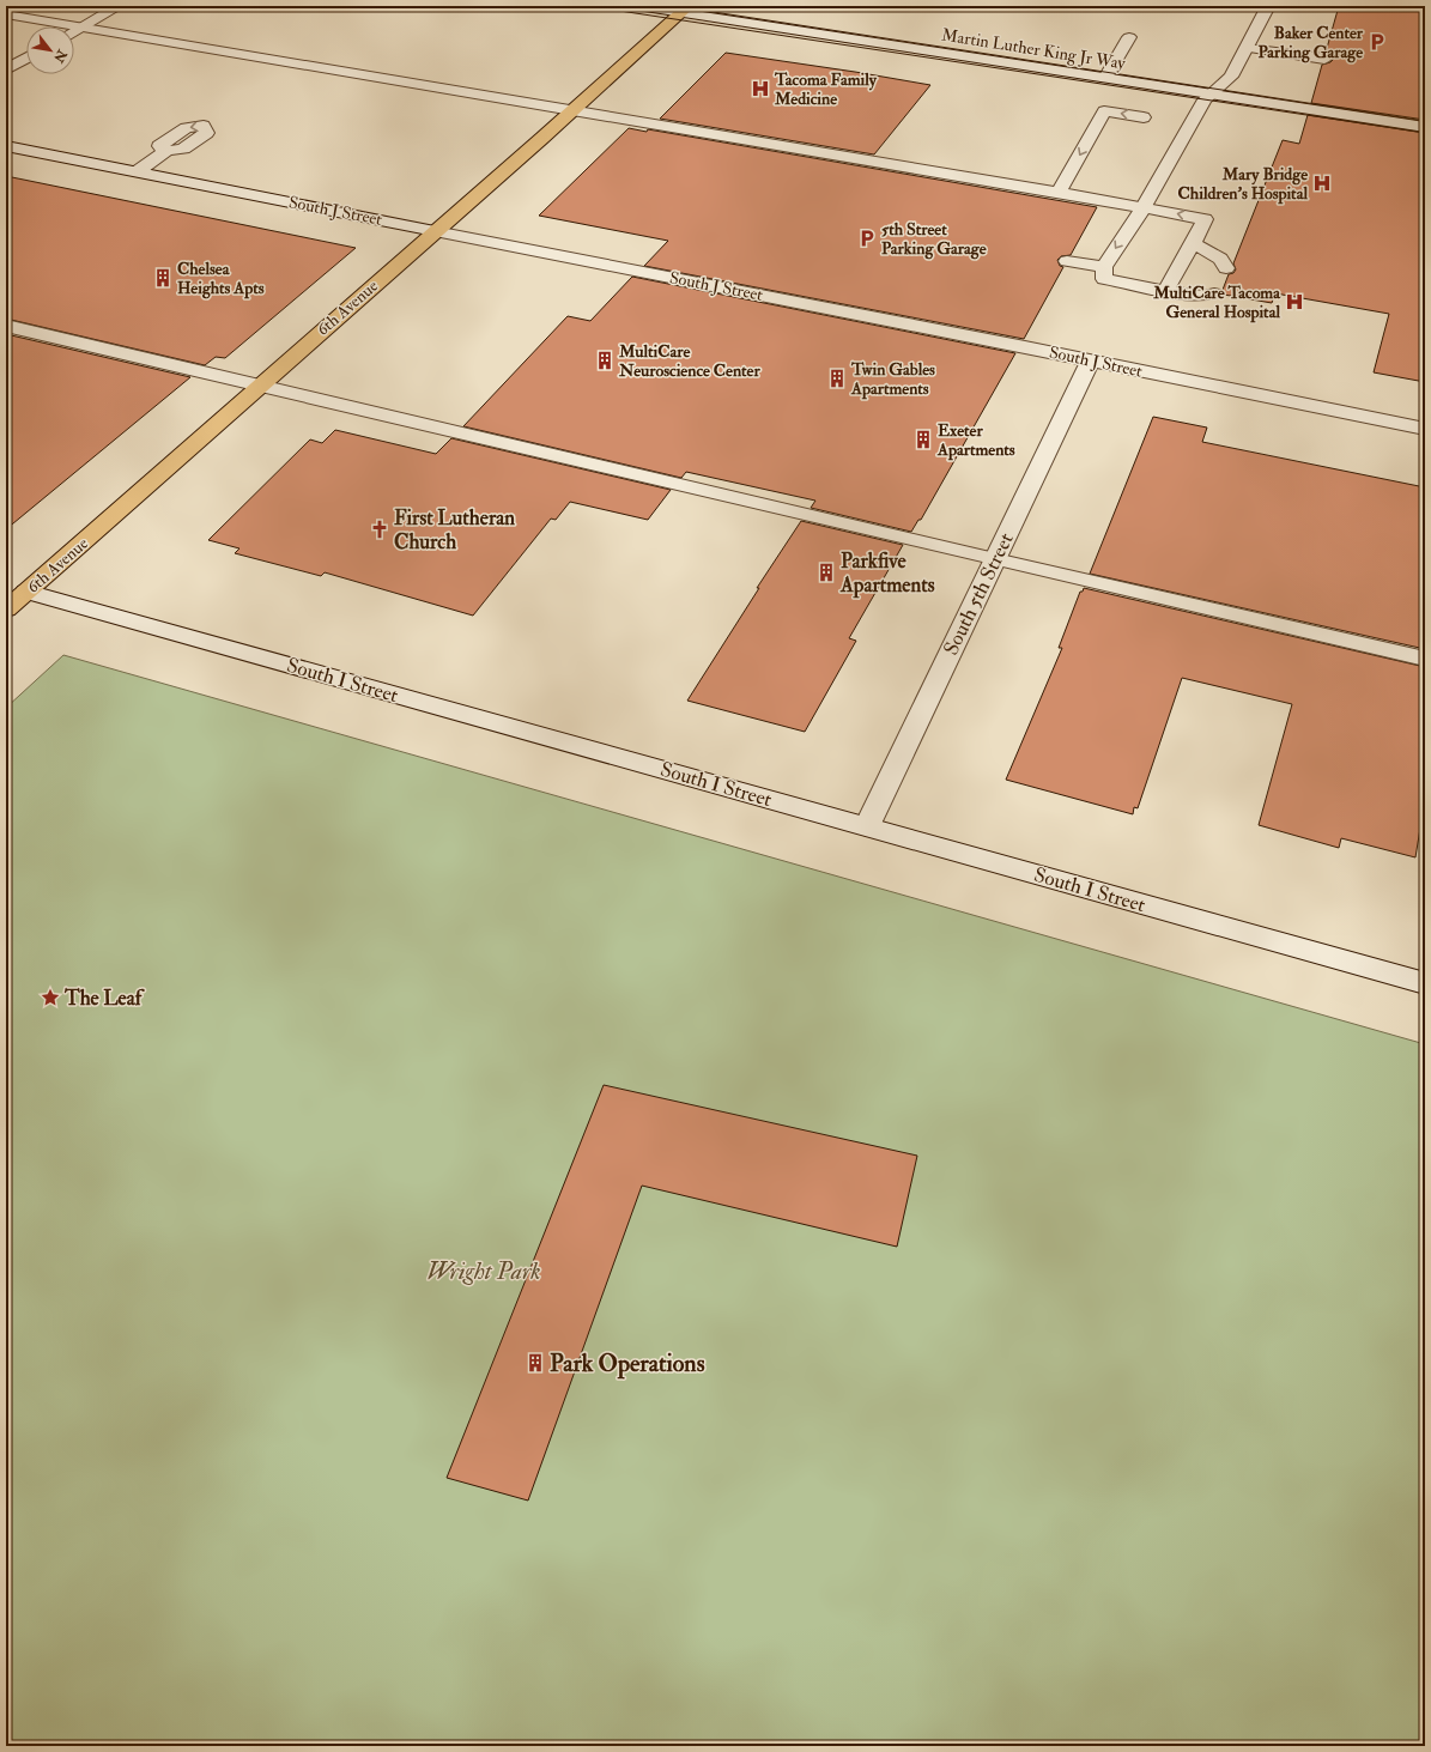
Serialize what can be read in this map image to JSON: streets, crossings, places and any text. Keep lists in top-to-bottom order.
{
  "streets": {
    "main road": ["6th Avenue"],
    "street": [
      "Martin Luther King Jr Way",
      "South J Street",
      "South 5th Street",
      "South I Street"
    ]
  },
  "crossings": [
    ["Martin Luther King Jr Way", "6th Avenue"],
    ["South J Street", "6th Avenue"],
    ["South J Street", "South 5th Street"],
    ["6th Avenue", "South I Street"],
    ["South 5th Street", "South I Street"]
  ],
  "parks": ["Wright Park"],
  "places": {
    "parking": ["Baker Center Parking Garage", "5th Street Parking Garage"],
    "hospital": ["Tacoma Family Medicine", "Mary Bridge Children's Hospital", "MultiCare Tacoma General Hospital"],
    "building": [
      "Chelsea Heights Apts",
      "MultiCare Neuroscience Center",
      "Twin Gables Apartments",
      "Exeter Apartments",
      "Parkfive Apartments",
      "Park Operations"
    ],
    "church": ["First Lutheran Church"],
    "place": ["The Leaf"]
  },
  "north": "bottom right"
}
